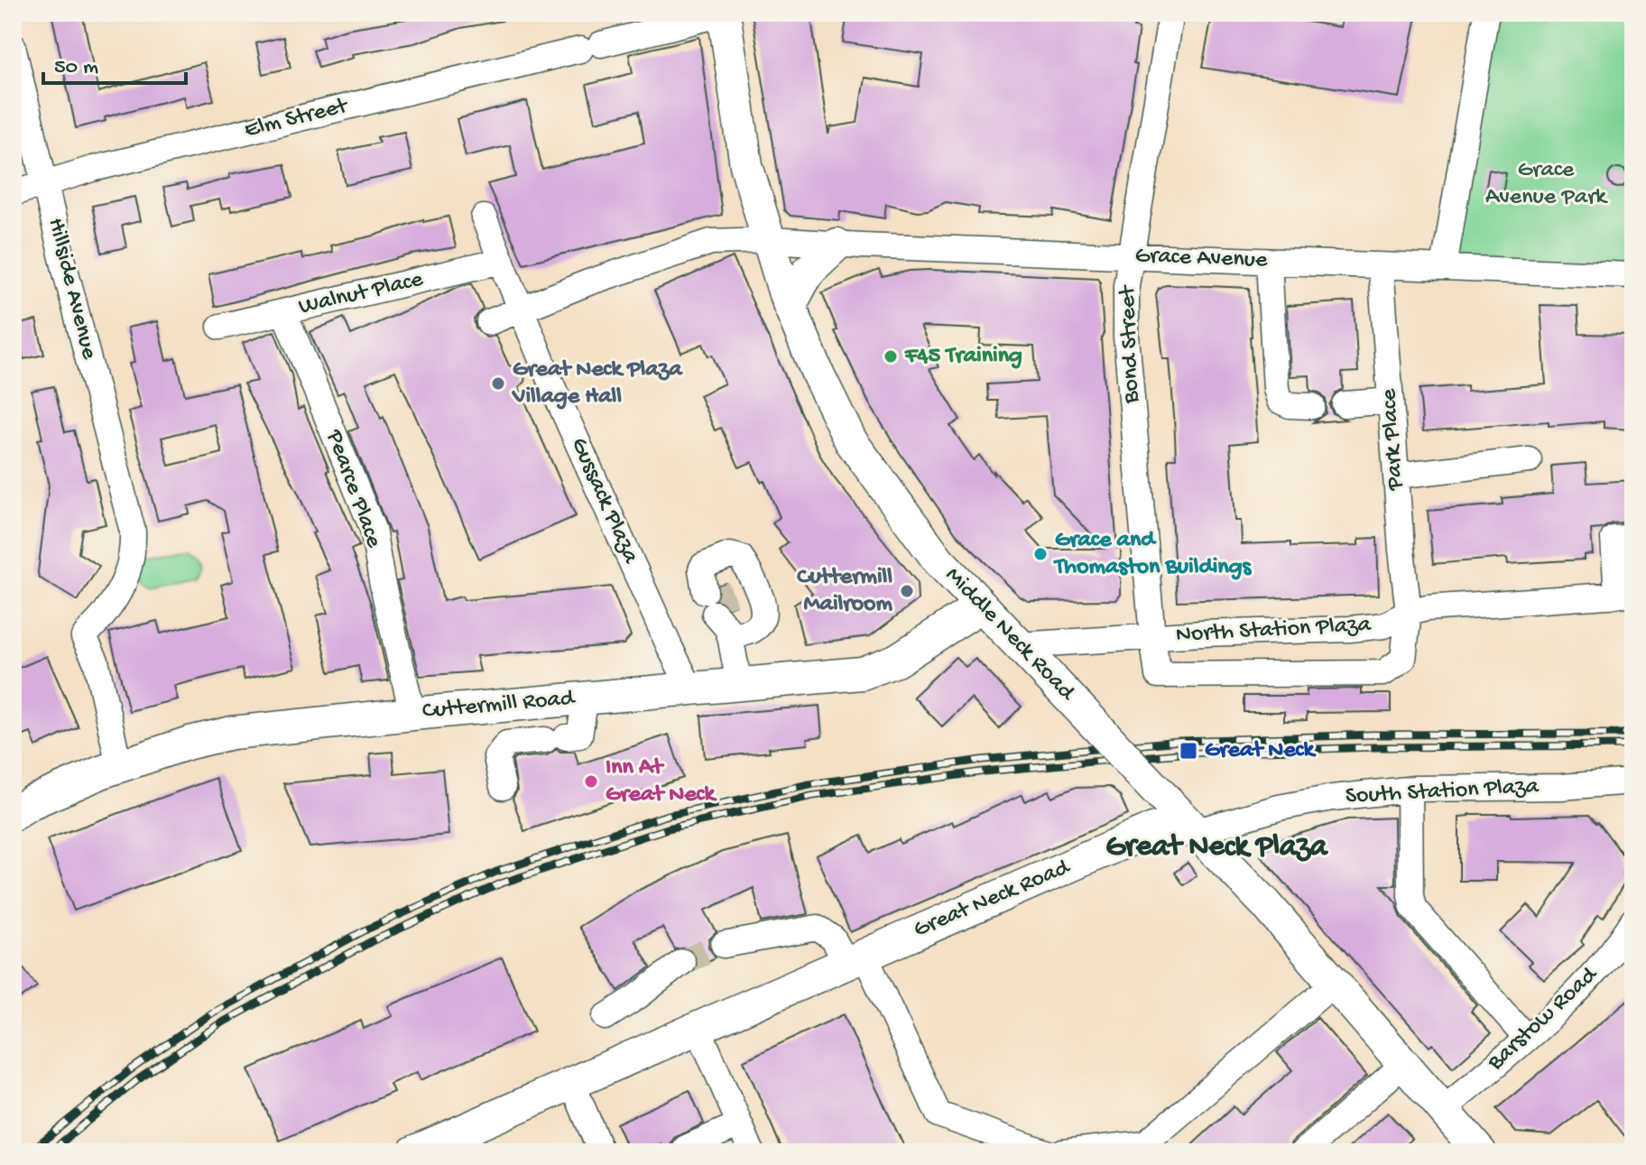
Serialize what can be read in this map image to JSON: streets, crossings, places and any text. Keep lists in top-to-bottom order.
{
  "streets": {
    "main road": ["Middle Neck Road", "Cuttermill Road", "Great Neck Road"],
    "street": [
      "Elm Street",
      "Grace Avenue",
      "Hillside Avenue",
      "Walnut Place",
      "Bond Street",
      "Park Place",
      "Pearce Place",
      "Gussack Plaza",
      "North Station Plaza",
      "South Station Plaza",
      "Barstow Road"
    ]
  },
  "crossings": [
    ["Elm Street", "Hillside Avenue"],
    ["Elm Street", "Middle Neck Road"],
    ["Grace Avenue", "Bond Street"],
    ["Grace Avenue", "Park Place"],
    ["Grace Avenue", "Middle Neck Road"],
    ["Hillside Avenue", "Cuttermill Road"],
    ["Walnut Place", "Pearce Place"],
    ["Walnut Place", "Gussack Plaza"],
    ["Bond Street", "Park Place"],
    ["Bond Street", "North Station Plaza"],
    ["Park Place", "North Station Plaza"],
    ["Pearce Place", "Cuttermill Road"],
    ["Gussack Plaza", "Cuttermill Road"],
    ["North Station Plaza", "Middle Neck Road"],
    ["Middle Neck Road", "Cuttermill Road"],
    ["Middle Neck Road", "South Station Plaza"],
    ["Middle Neck Road", "Great Neck Road"],
    ["Middle Neck Road", "Barstow Road"],
    ["South Station Plaza", "Great Neck Road"]
  ],
  "districts": ["Great Neck Plaza"],
  "parks": ["Grace Avenue Park"],
  "places": {
    "other": [
      "F45 Training",
      "Great Neck Plaza Village Hall",
      "Grace and Thomaston Buildings",
      "Cuttermill Mailroom",
      "Inn At Great Neck"
    ],
    "transit": ["Great Neck"]
  },
  "scale_bar": "50 m"
}
